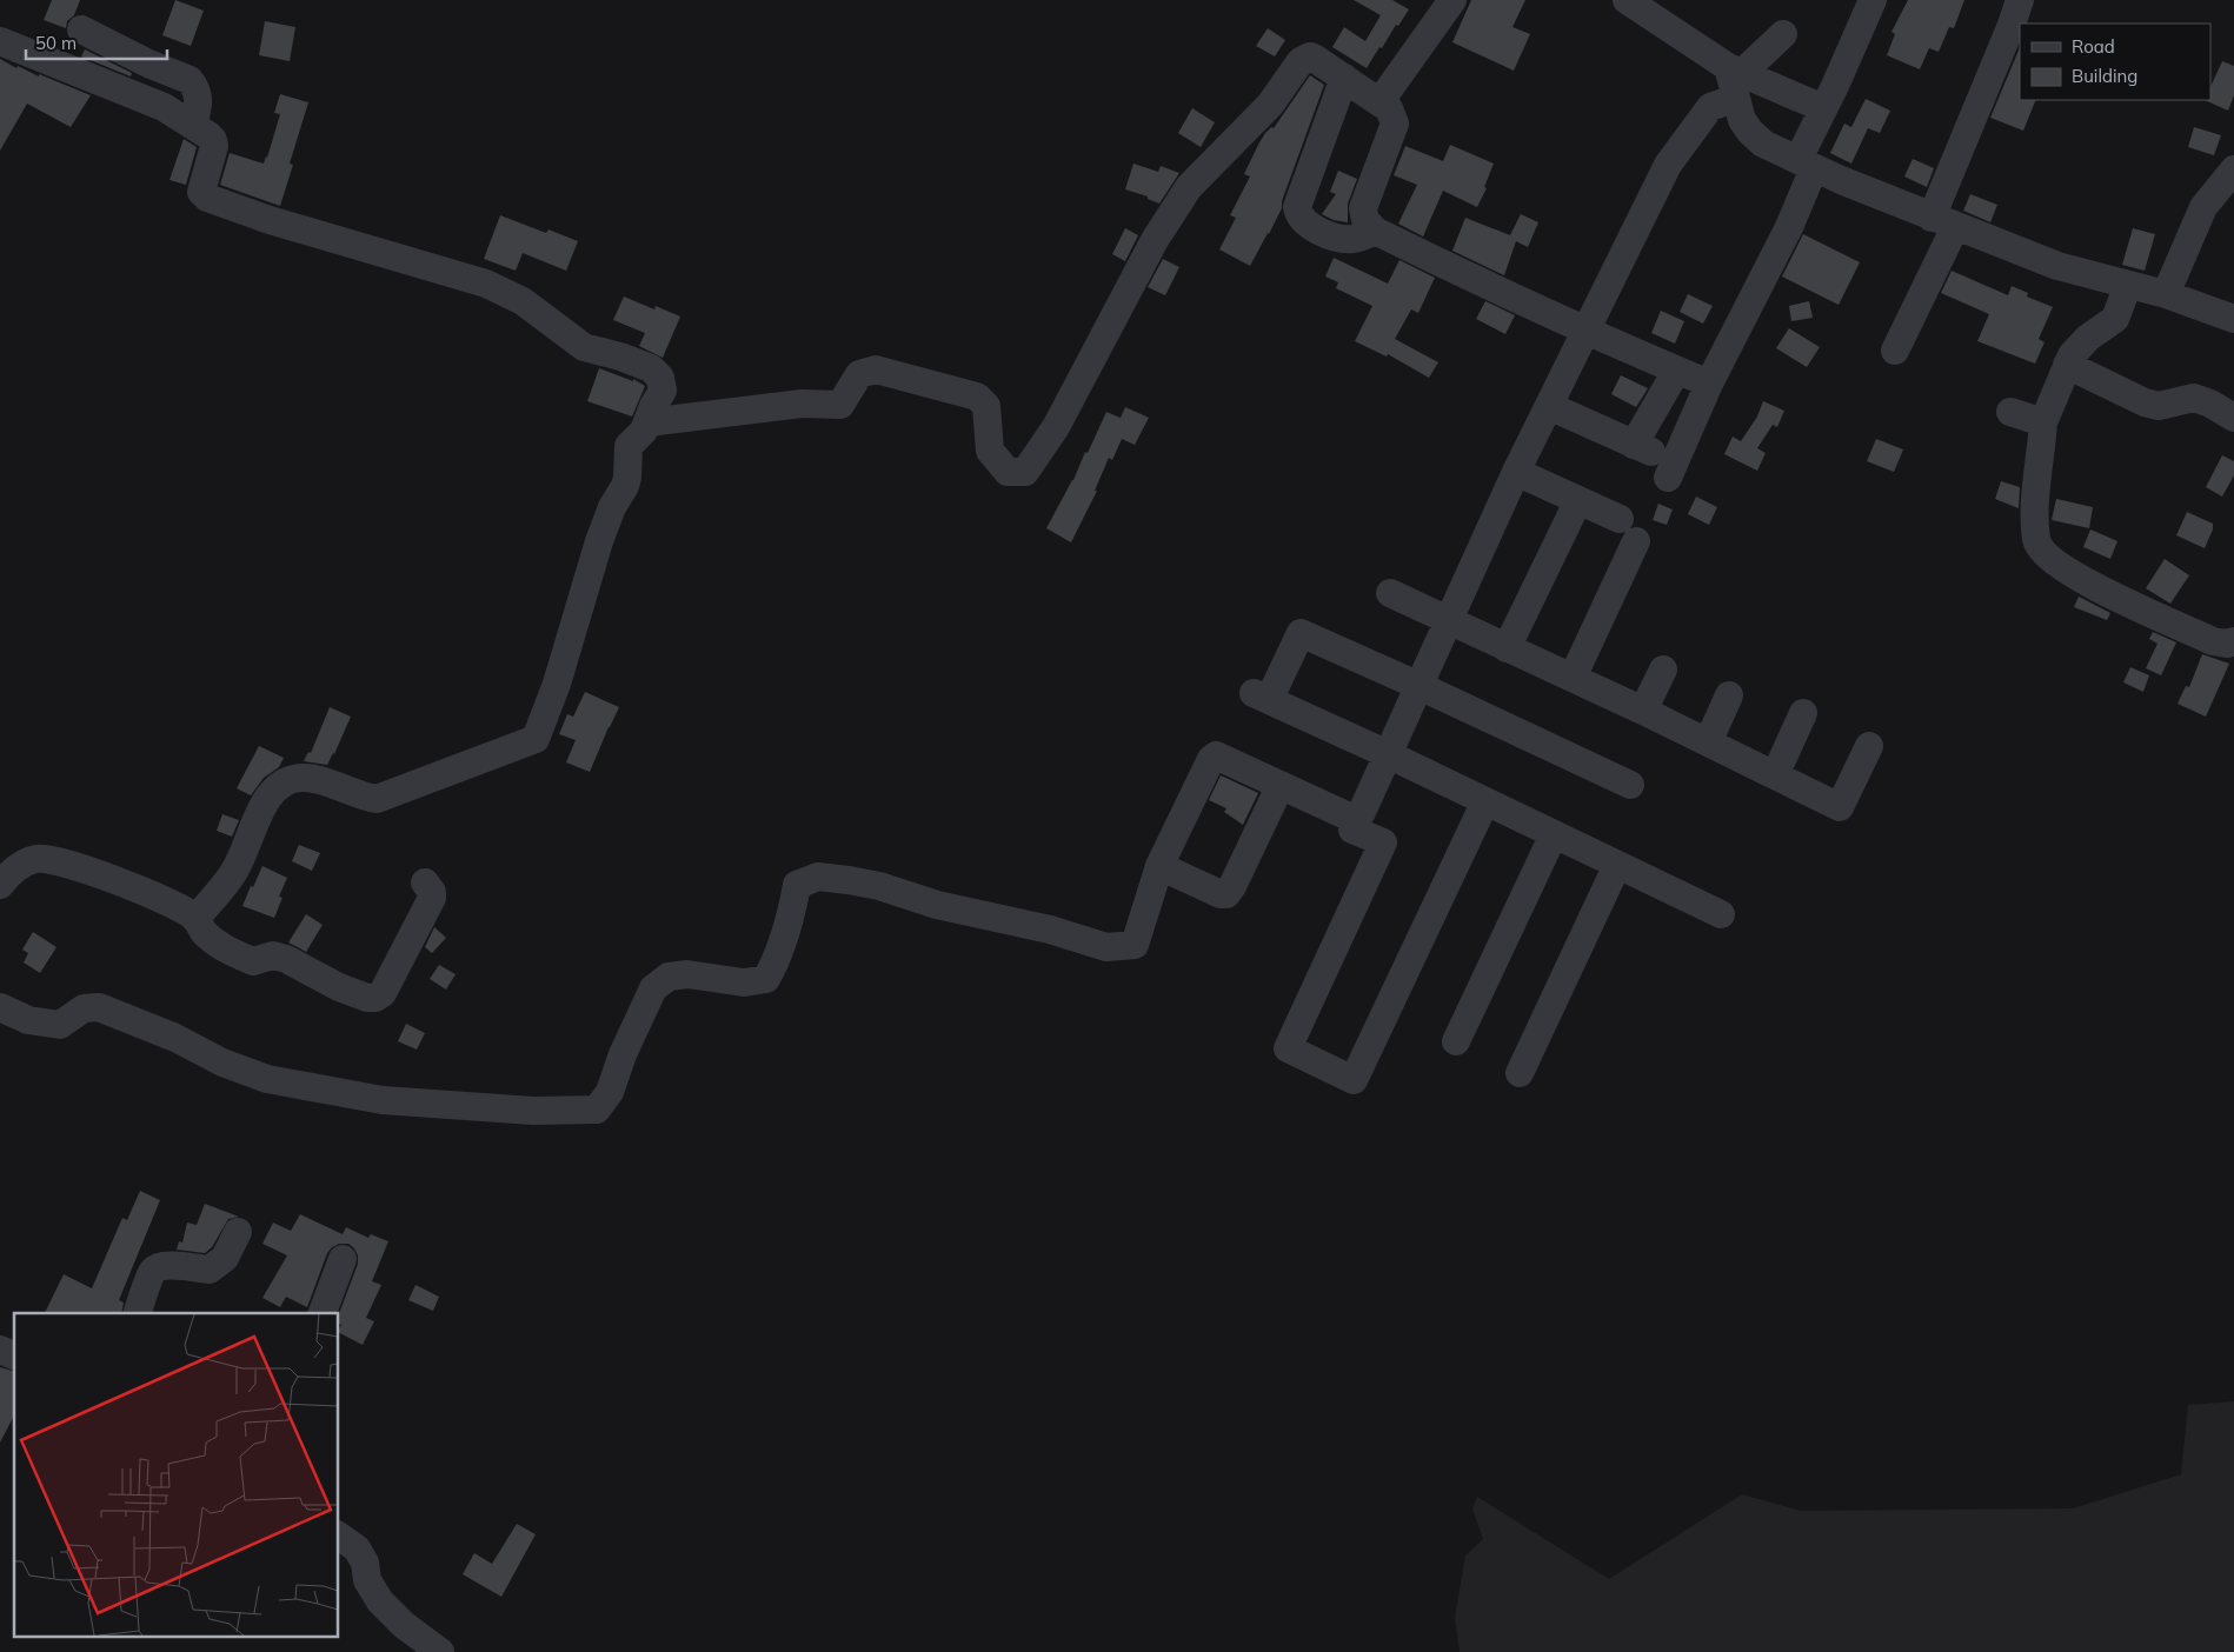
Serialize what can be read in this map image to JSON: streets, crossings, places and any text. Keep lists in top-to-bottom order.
{
  "legend": ["Road", "Building"],
  "scale_bar": "50 m"
}
